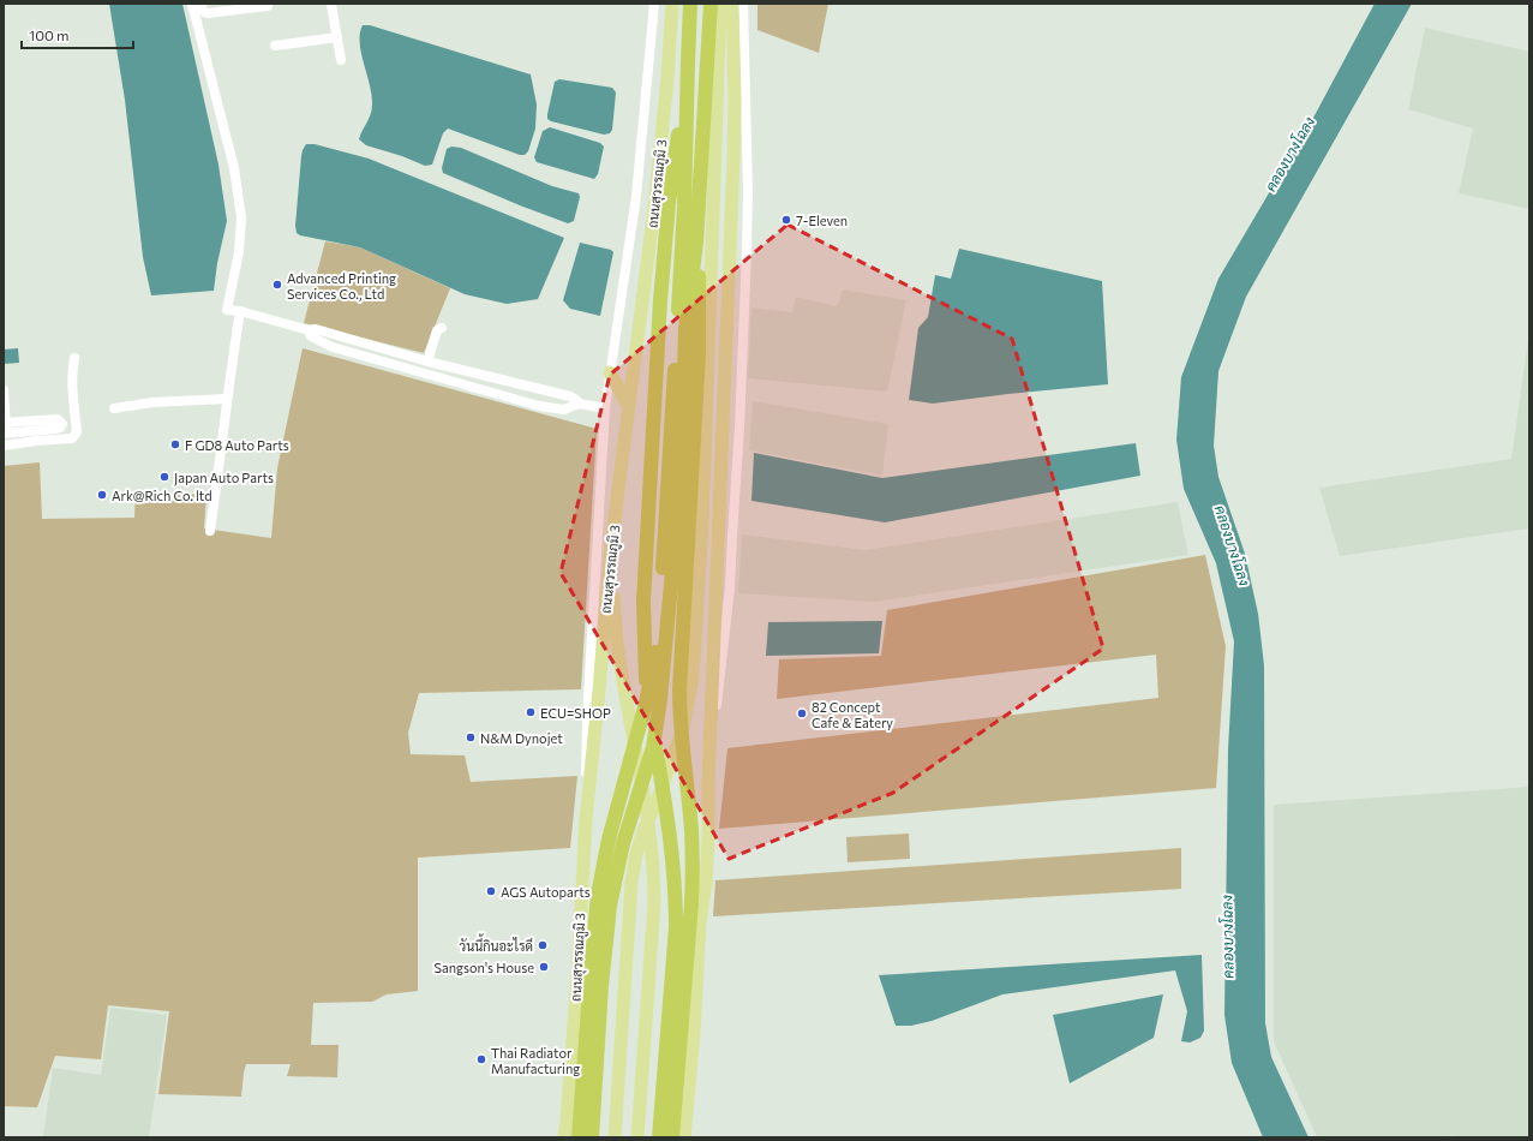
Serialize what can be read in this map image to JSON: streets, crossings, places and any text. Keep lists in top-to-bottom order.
{
  "streets": {
    "main road": ["ถนนสุวรรณภูมิ 3"]
  },
  "water": ["คลองบางโฉลง"],
  "places": [
    "7-Eleven",
    "Advanced Printing Services Co., Ltd",
    "F GD8 Auto Parts",
    "Japan Auto Parts",
    "Ark@Rich Co. ltd",
    "ECU=SHOP",
    "82 Concept Cafe & Eatery",
    "N&M Dynojet",
    "AGS Autoparts",
    "วันนี้กินอะไรดี",
    "Sangson's House",
    "Thai Radiator Manufacturing"
  ],
  "scale_bar": "100 m"
}
